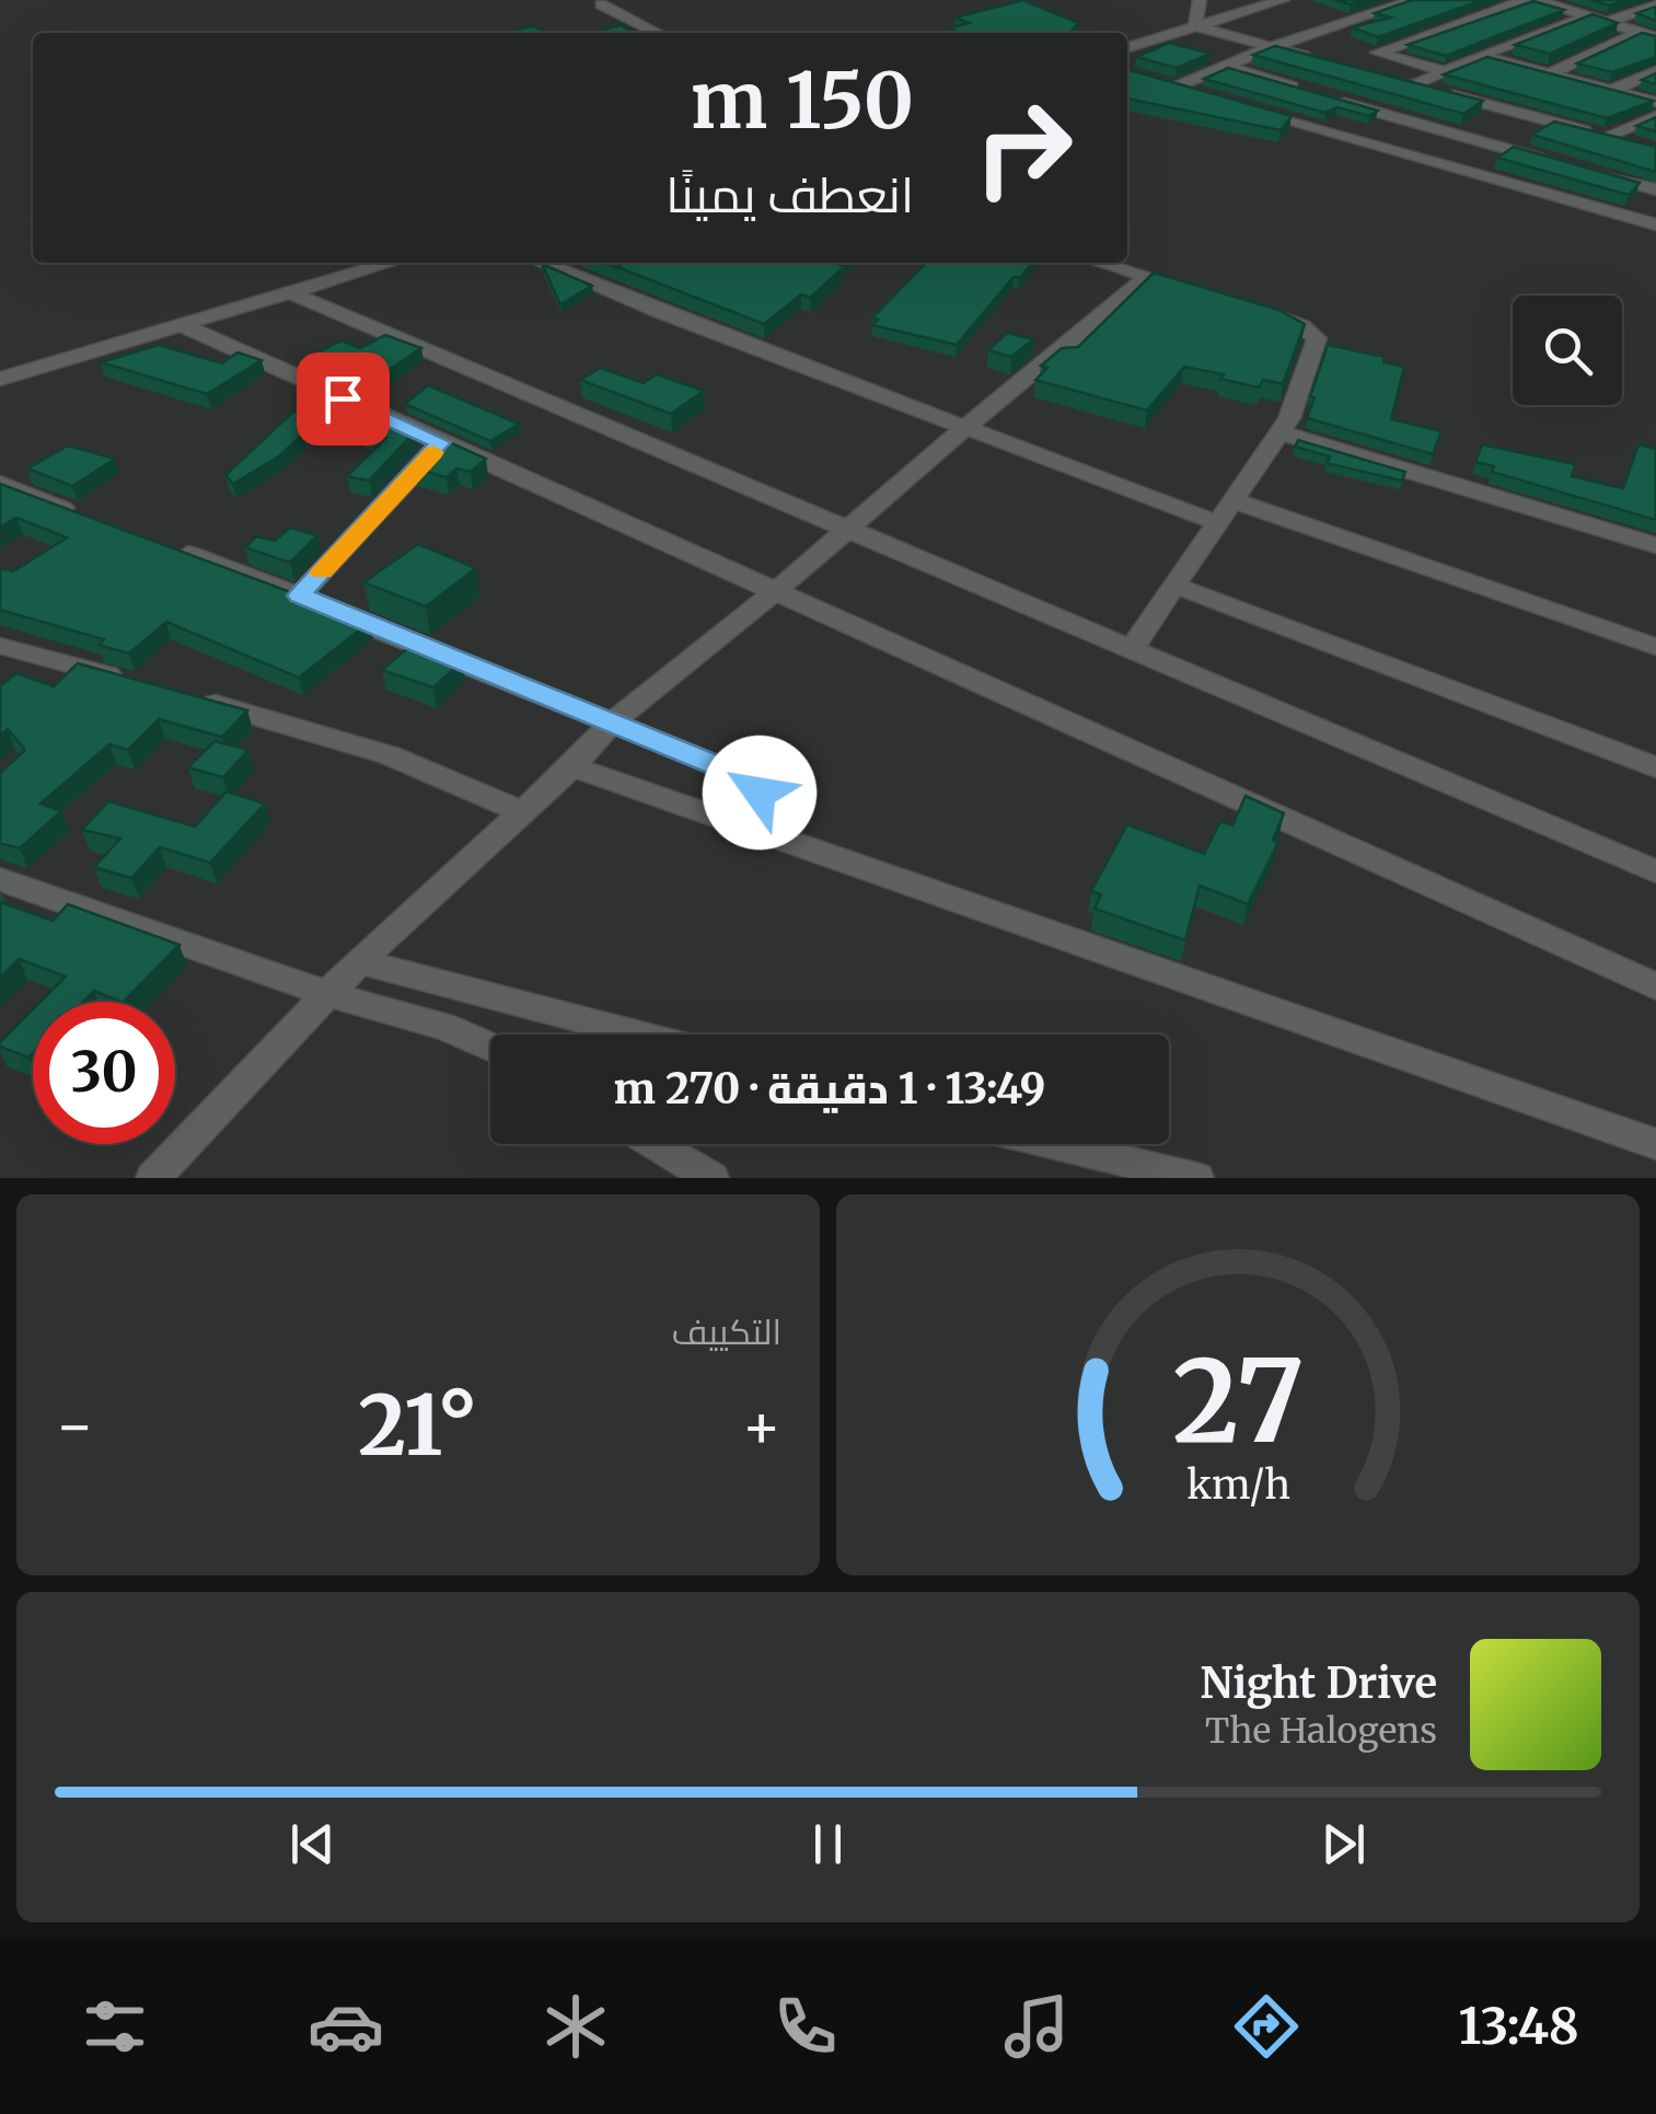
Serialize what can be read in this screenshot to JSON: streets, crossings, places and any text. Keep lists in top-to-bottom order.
{
  "page": {
    "turn": ["150 m", "انعطف يمينًا"],
    "limit": "30",
    "trip": "13:49 · 1 دقيقة · 270 m",
    "tile": "التكييف",
    "heat": ["−", "21°", "+"],
    "song": ["Night Drive", "The Halogens"],
    "tabs": "13:48",
    "gauge": ["27", "km/h"]
  }
}
